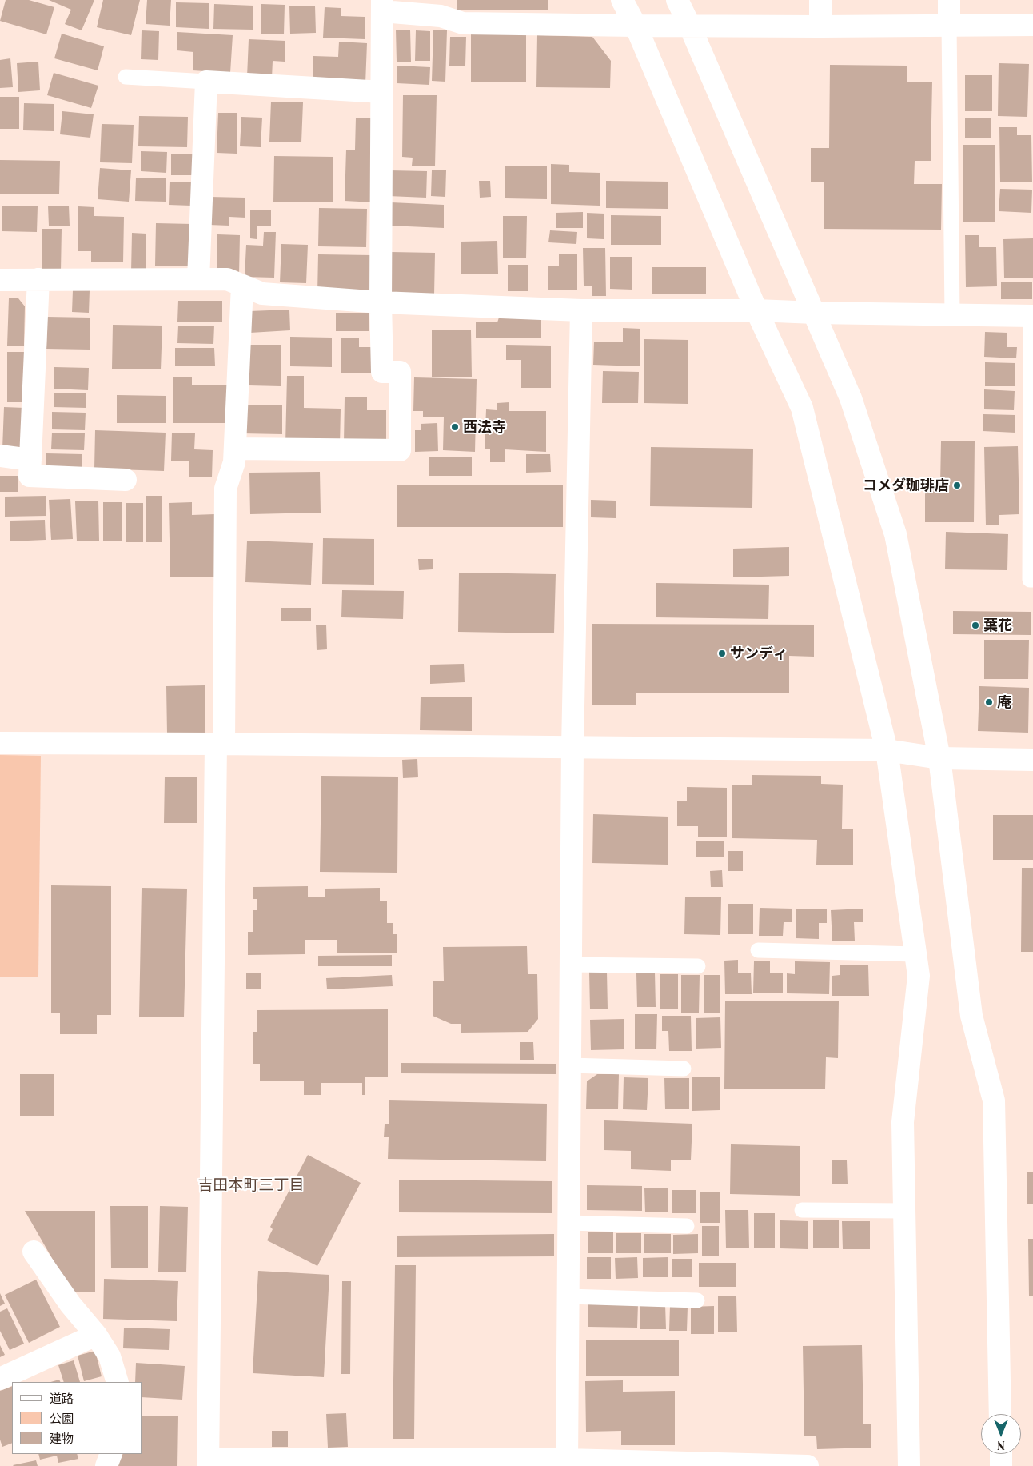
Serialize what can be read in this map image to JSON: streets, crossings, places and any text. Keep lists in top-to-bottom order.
{
  "districts": ["吉田本町三丁目"],
  "places": [
    "西法寺",
    "コメダ珈琲店",
    "葉花",
    "サンディ",
    "庵"
  ],
  "legend": ["道路", "公園", "建物"],
  "north": "bottom"
}
